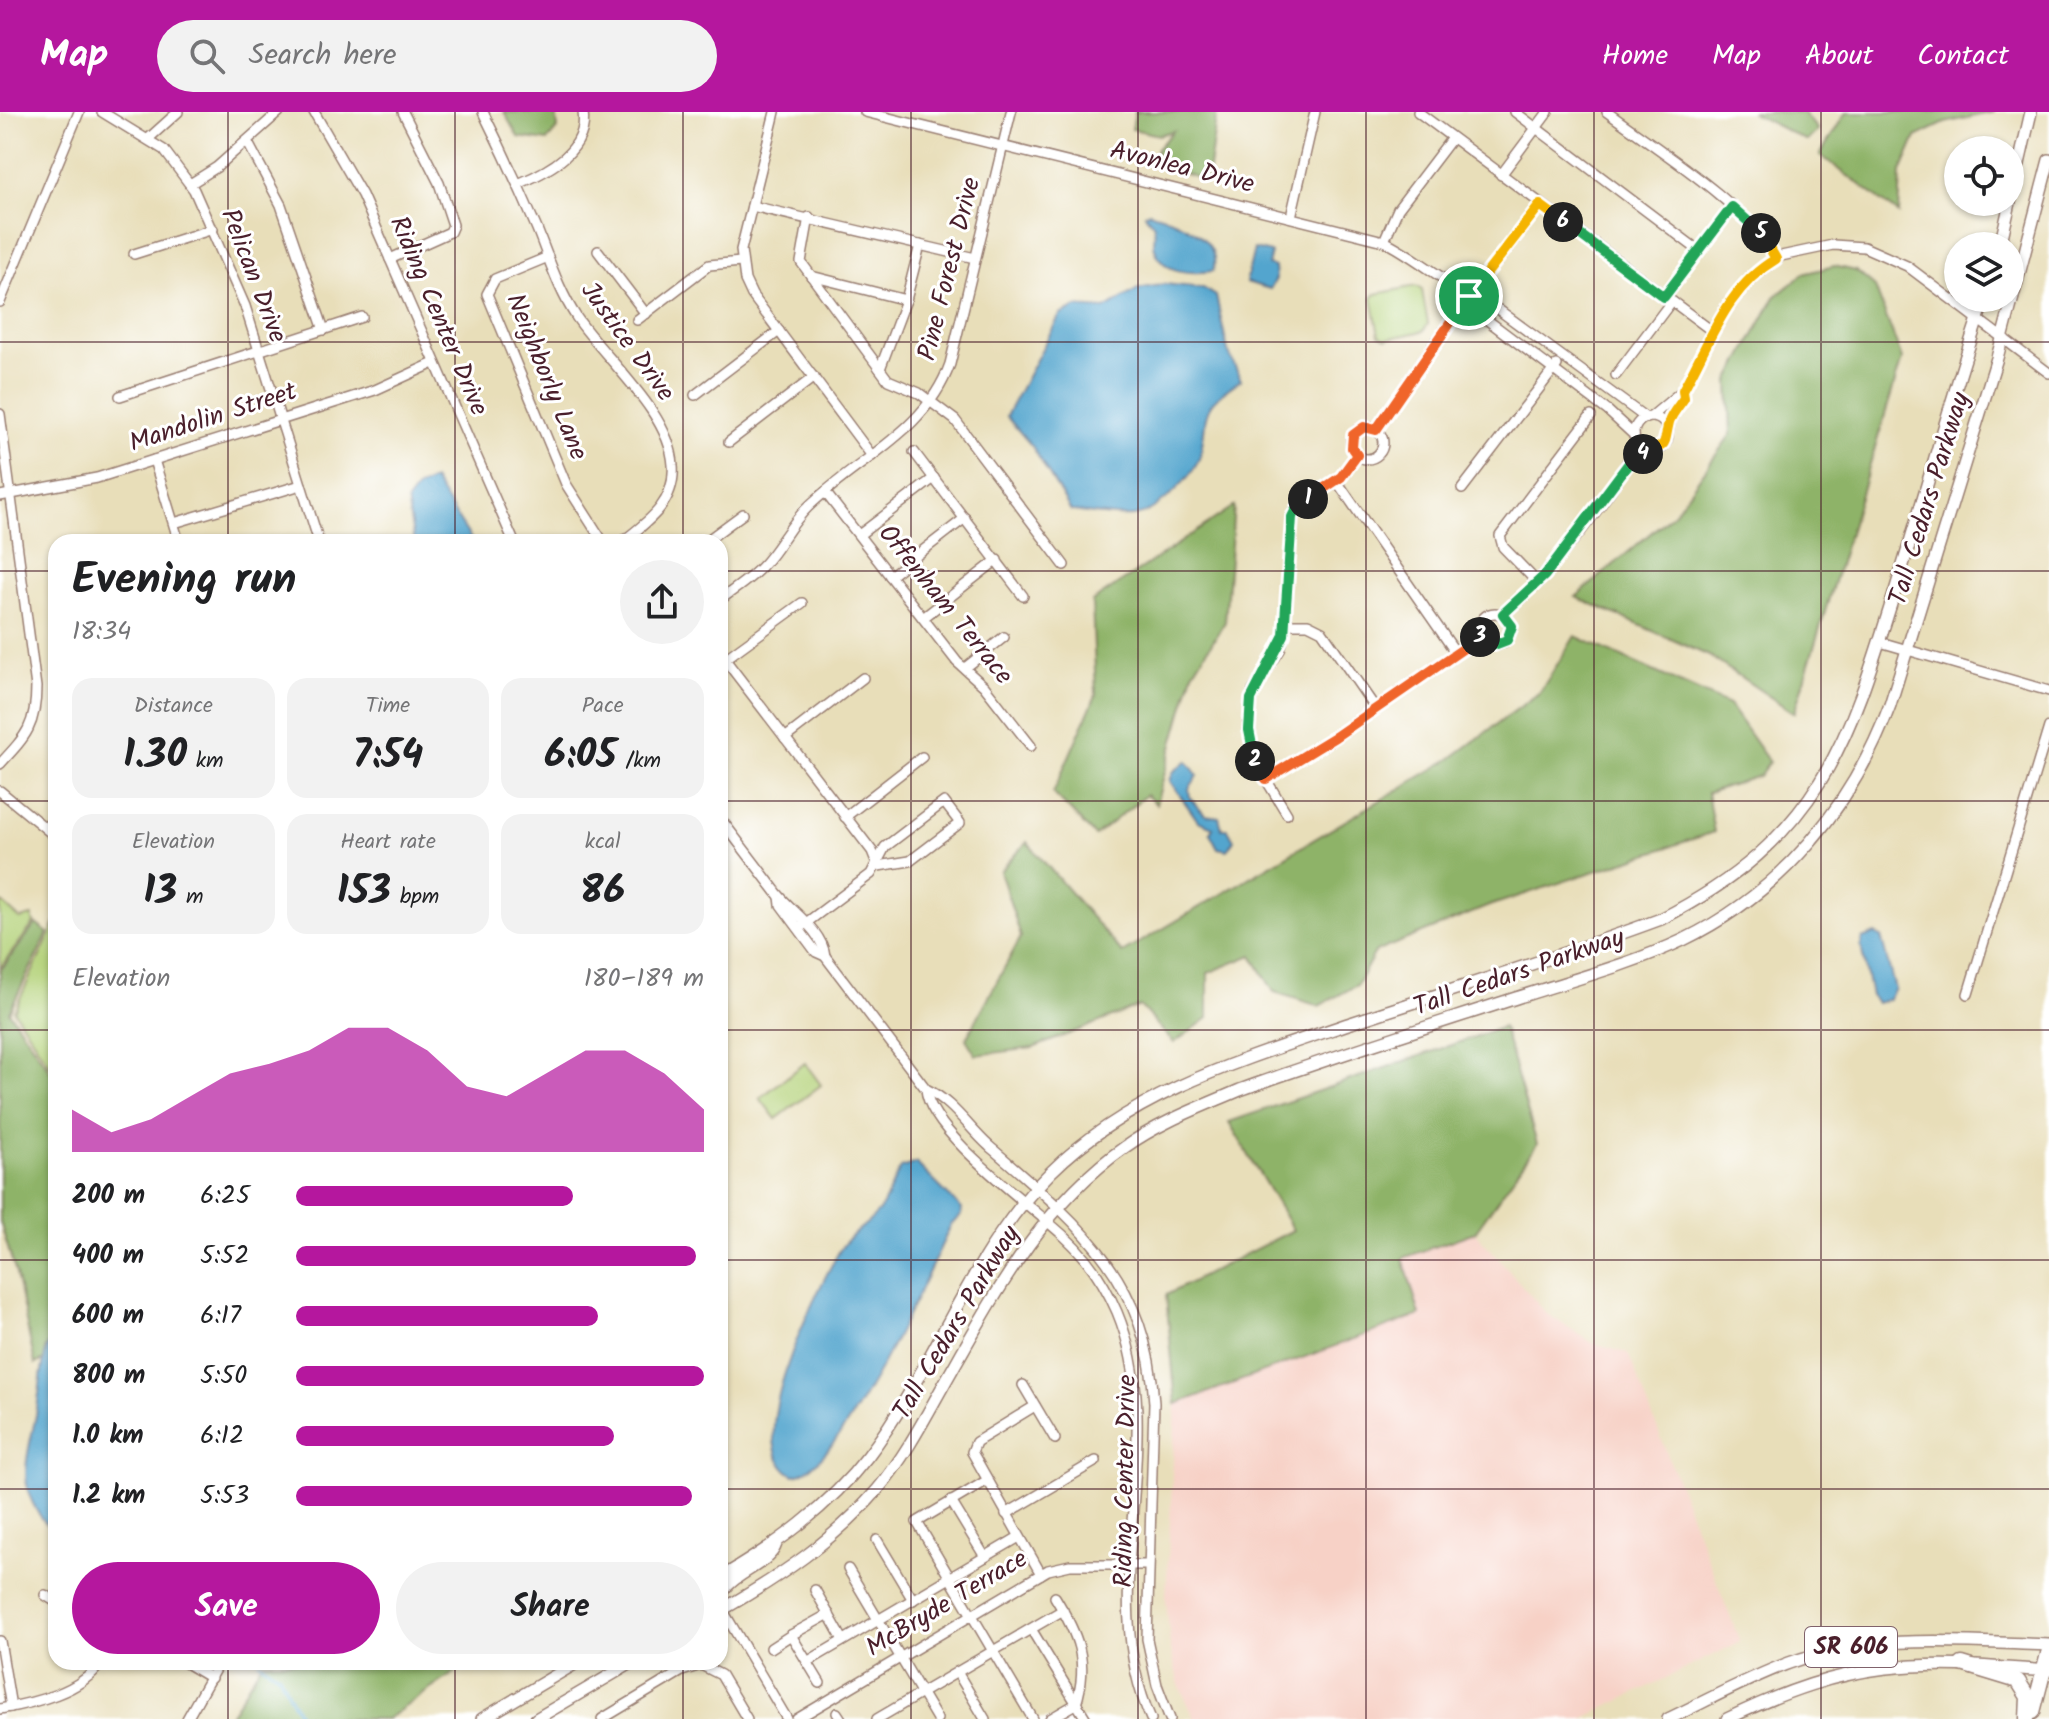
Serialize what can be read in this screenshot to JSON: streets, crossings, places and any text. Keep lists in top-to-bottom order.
{
  "streets": {
    "main road": ["Tall Cedars Parkway", "SR 606"],
    "street": [
      "Avonlea Drive",
      "Pine Forest Drive",
      "Pelican Drive",
      "Riding Center Drive",
      "Justice Drive",
      "Neighborly Lane",
      "Mandolin Street",
      "Offenham Terrace",
      "McBryde Terrace"
    ]
  },
  "crossings": [
    ["Avonlea Drive", "Pine Forest Drive"],
    ["Pine Forest Drive", "Offenham Terrace"],
    ["Pelican Drive", "Mandolin Street"],
    ["Riding Center Drive", "Mandolin Street"],
    ["Riding Center Drive", "Tall Cedars Parkway"],
    ["Riding Center Drive", "McBryde Terrace"],
    ["Justice Drive", "Neighborly Lane"]
  ],
  "page": {
    "header": "Map",
    "search": "Search here",
    "nav": [
      "Home",
      "Map",
      "About",
      "Contact"
    ],
    "pins": [
      "6",
      "5",
      "4",
      "1",
      "3",
      "2"
    ],
    "heading": ["Evening run", "18:34"],
    "stats": [
      ["Distance", "1.30 km"],
      ["Time", "7:54"],
      ["Pace", "6:05 /km"],
      ["Elevation", "13 m"],
      ["Heart rate", "153 bpm"],
      ["kcal", "86"]
    ],
    "chart": ["Elevation", "180–189 m"],
    "list": [
      {
        "name": "200 m",
        "note": "6:25"
      },
      {
        "name": "400 m",
        "note": "5:52"
      },
      {
        "name": "600 m",
        "note": "6:17"
      },
      {
        "name": "800 m",
        "note": "5:50"
      },
      {
        "name": "1.0 km",
        "note": "6:12"
      },
      {
        "name": "1.2 km",
        "note": "5:53"
      }
    ],
    "buttons": ["Save", "Share"]
  }
}
